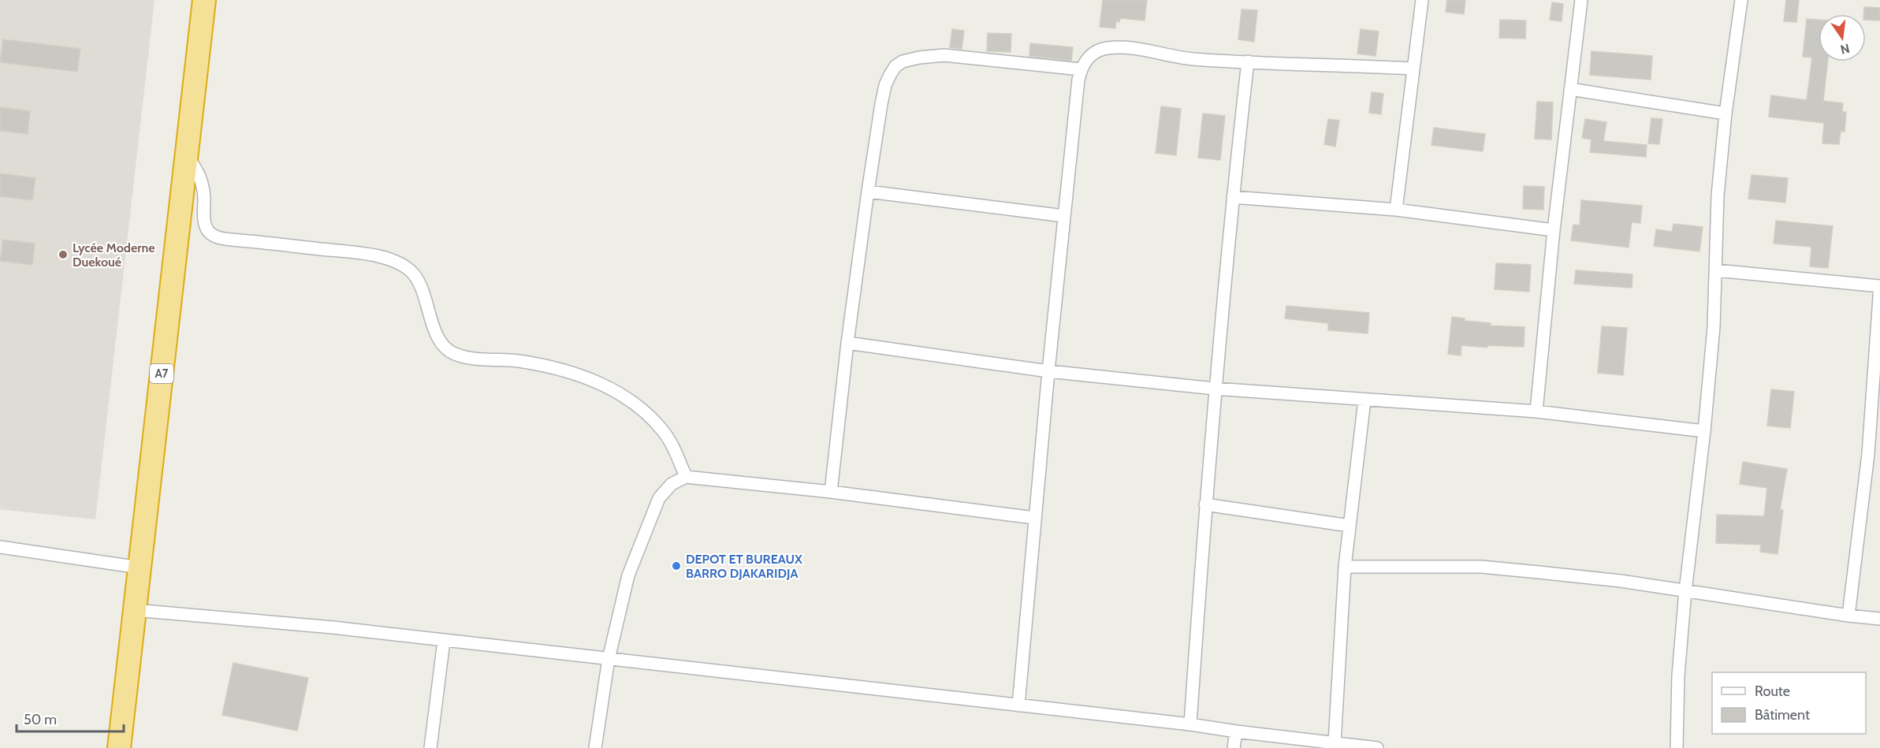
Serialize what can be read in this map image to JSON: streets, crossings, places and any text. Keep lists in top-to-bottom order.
{
  "streets": {
    "highway": ["A7"]
  },
  "places": ["Lycée Moderne Duekoué", "DEPOT ET BUREAUX BARRO DJAKARIDJA"],
  "legend": ["Route", "Bâtiment"],
  "scale_bar": "50 m",
  "north": "bottom"
}
